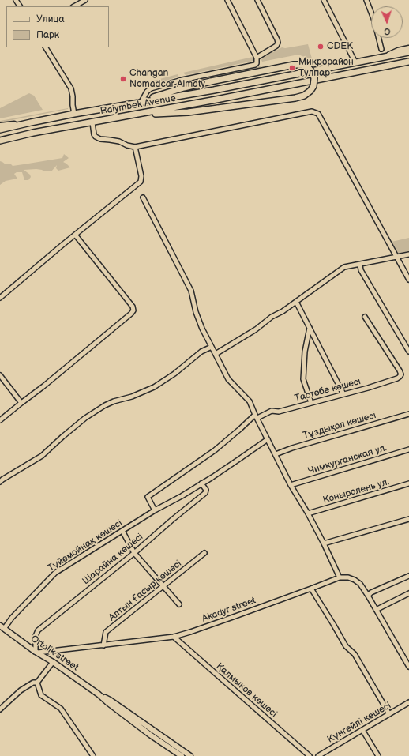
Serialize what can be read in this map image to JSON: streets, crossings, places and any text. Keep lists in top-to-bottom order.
{
  "streets": {
    "highway": ["Raiymbek Avenue"],
    "main road": ["Ortalik street"],
    "street": [
      "Тастөбе көшесі",
      "Тұздықол көшесі",
      "Чимкурганская ул.",
      "Коныролень ул.",
      "Түйемойнақ көшесі",
      "Шарайна көшесі",
      "Алтын Ғасыр көшесі",
      "Akadyr street",
      "Қалмыков көшесі",
      "Күнгейлі көшесі"
    ]
  },
  "crossings": [
    ["Түйемойнақ көшесі", "Шарайна көшесі"],
    ["Түйемойнақ көшесі", "Ortalik street"],
    ["Шарайна көшесі", "Akadyr street"],
    ["Шарайна көшесі", "Ortalik street"],
    ["Алтын Ғасыр көшесі", "Akadyr street"],
    ["Akadyr street", "Ortalik street"],
    ["Akadyr street", "Қалмыков көшесі"]
  ],
  "places": ["CDEK", "Микрорайон Тулпар", "Changan Nomadcar Almaty"],
  "legend": ["Улица", "Парк"],
  "north": "bottom"
}
